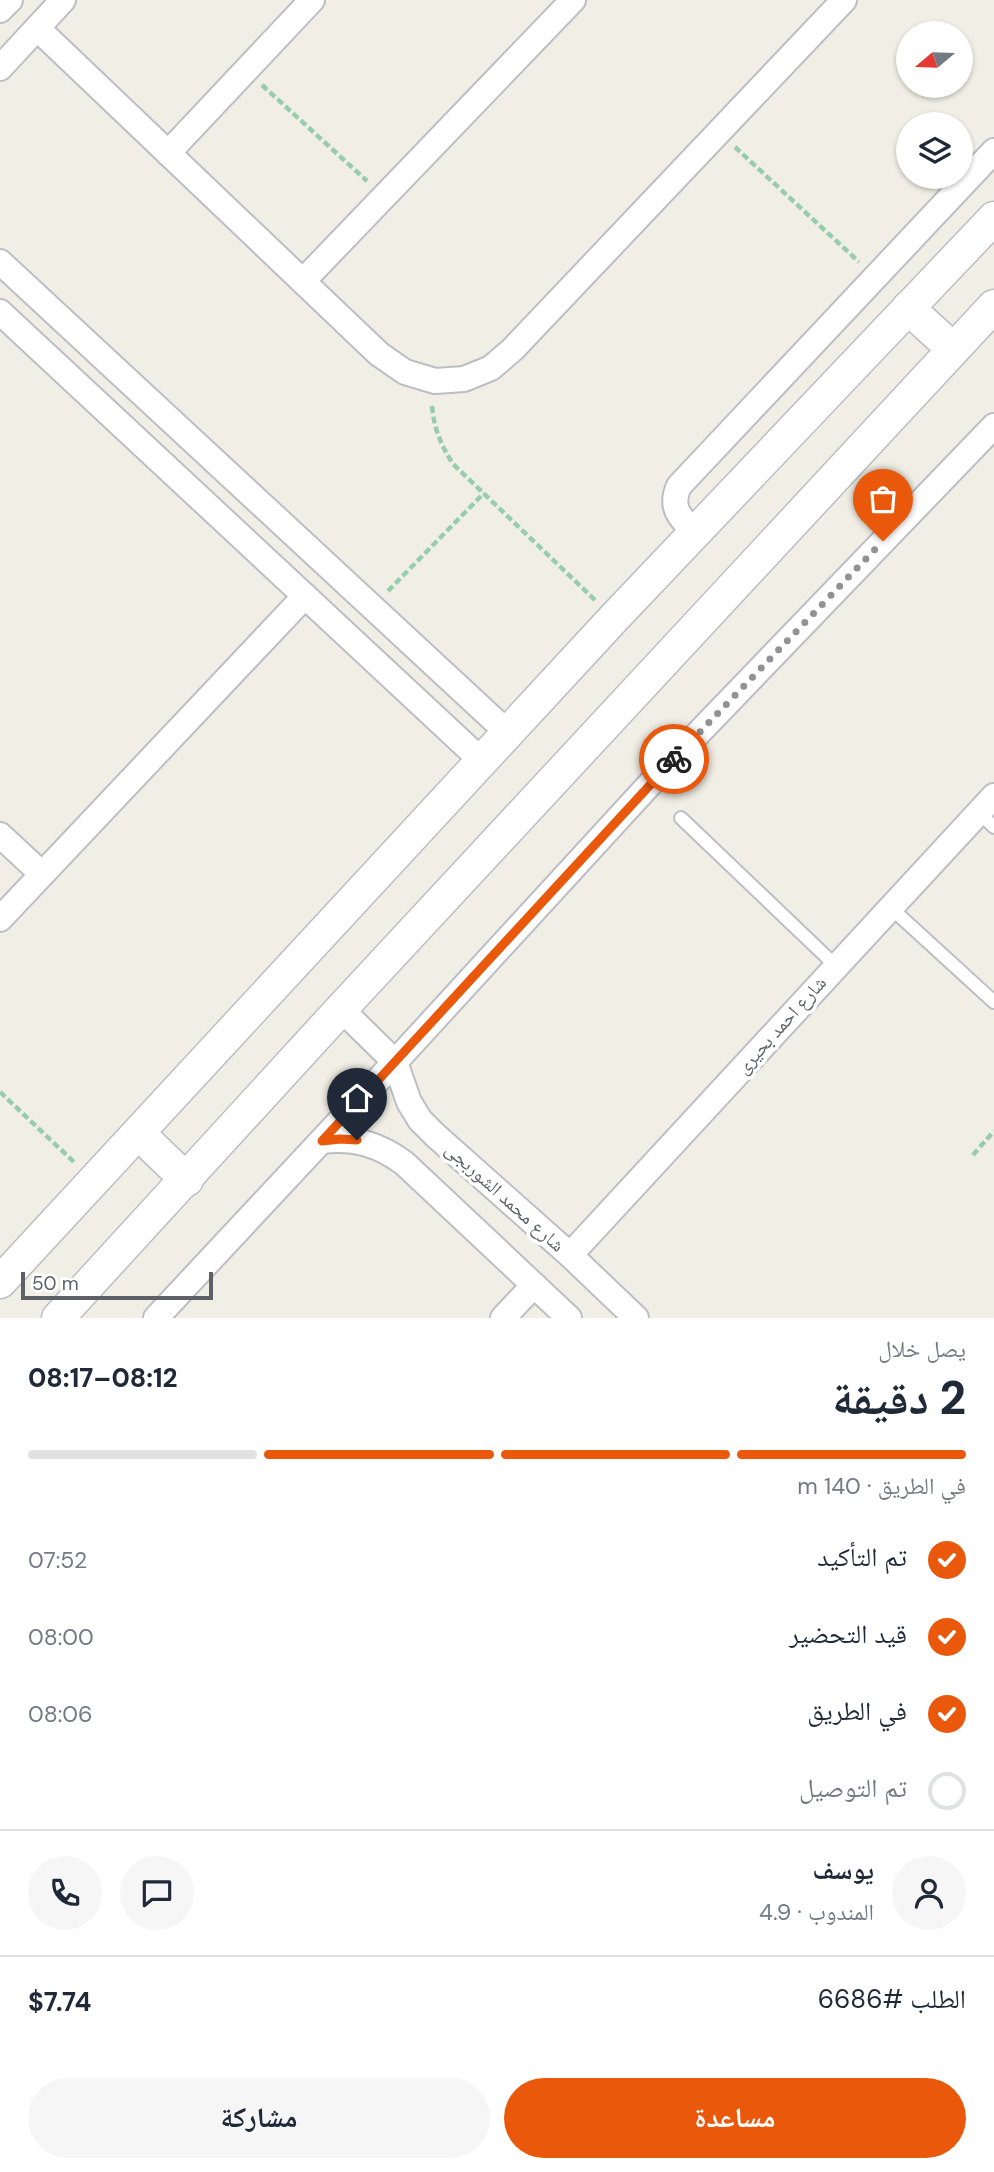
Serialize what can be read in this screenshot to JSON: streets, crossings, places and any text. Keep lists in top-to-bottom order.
{
  "streets": {
    "street": ["شارع احمد بحيرى", "شارع محمد الشوربجى"]
  },
  "crossings": [
    ["شارع احمد بحيرى", "شارع محمد الشوربجى"]
  ],
  "scale_bar": "50 m",
  "north": "left",
  "page": {
    "scale": "50 m",
    "heading": ["2 دقيقة", "يصل خلال", "08:12–08:17"],
    "panel": [
      "يوسف",
      "المندوب · 4.9",
      "الطلب #6686",
      "$7.74"
    ],
    "bar": "في الطريق · 140 m",
    "list": [
      ["تم التأكيد", "07:52"],
      ["قيد التحضير", "08:00"],
      ["في الطريق", "08:06"],
      "تم التوصيل"
    ],
    "buttons": ["مساعدة", "مشاركة"]
  }
}
